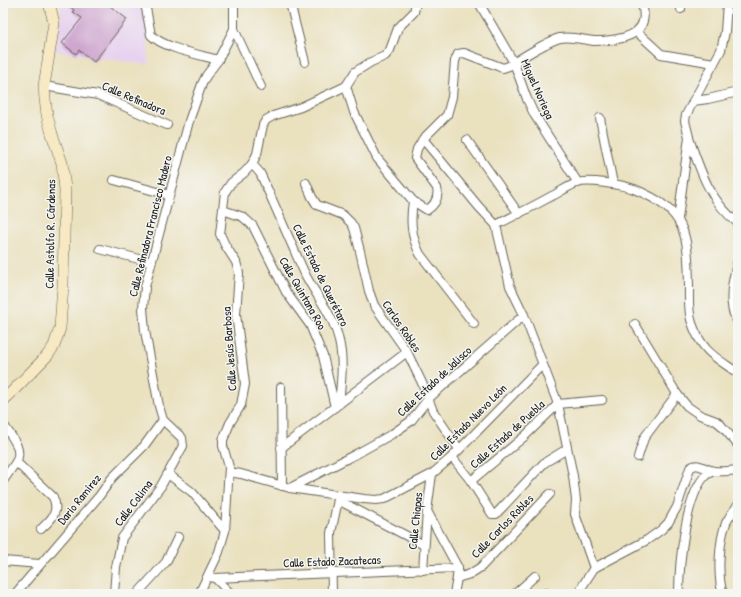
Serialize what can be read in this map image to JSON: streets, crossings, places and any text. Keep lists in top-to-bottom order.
{
  "streets": {
    "street": [
      "Miguel Noriega",
      "Calle Refinadora",
      "Calle Refinadora Francisco Madero",
      "Calle Astolfo R. Cárdenas",
      "Calle Estado de Querétaro",
      "Calle Quintana Roo",
      "Carlos Robles",
      "Calle Jesús Barbosa",
      "Calle Estado de Jalisco",
      "Calle Estado Nuevo León",
      "Calle Estado de Puebla",
      "Dario Ramírez",
      "Calle Colima",
      "Calle Chiapas",
      "Calle Carlos Robles",
      "Calle Estado Zacatecas"
    ]
  },
  "crossings": [
    ["Calle Refinadora", "Calle Astolfo R. Cárdenas"],
    ["Calle Refinadora Francisco Madero", "Dario Ramírez"],
    ["Calle Estado de Querétaro", "Calle Quintana Roo"],
    ["Calle Estado de Querétaro", "Calle Jesús Barbosa"],
    ["Calle Quintana Roo", "Calle Jesús Barbosa"],
    ["Carlos Robles", "Calle Estado de Jalisco"],
    ["Carlos Robles", "Calle Estado Nuevo León"],
    ["Calle Jesús Barbosa", "Calle Estado Nuevo León"],
    ["Calle Jesús Barbosa", "Calle Estado Zacatecas"],
    ["Calle Estado de Jalisco", "Calle Estado Nuevo León"],
    ["Calle Estado Nuevo León", "Calle Chiapas"],
    ["Calle Chiapas", "Calle Estado Zacatecas"]
  ]
}
